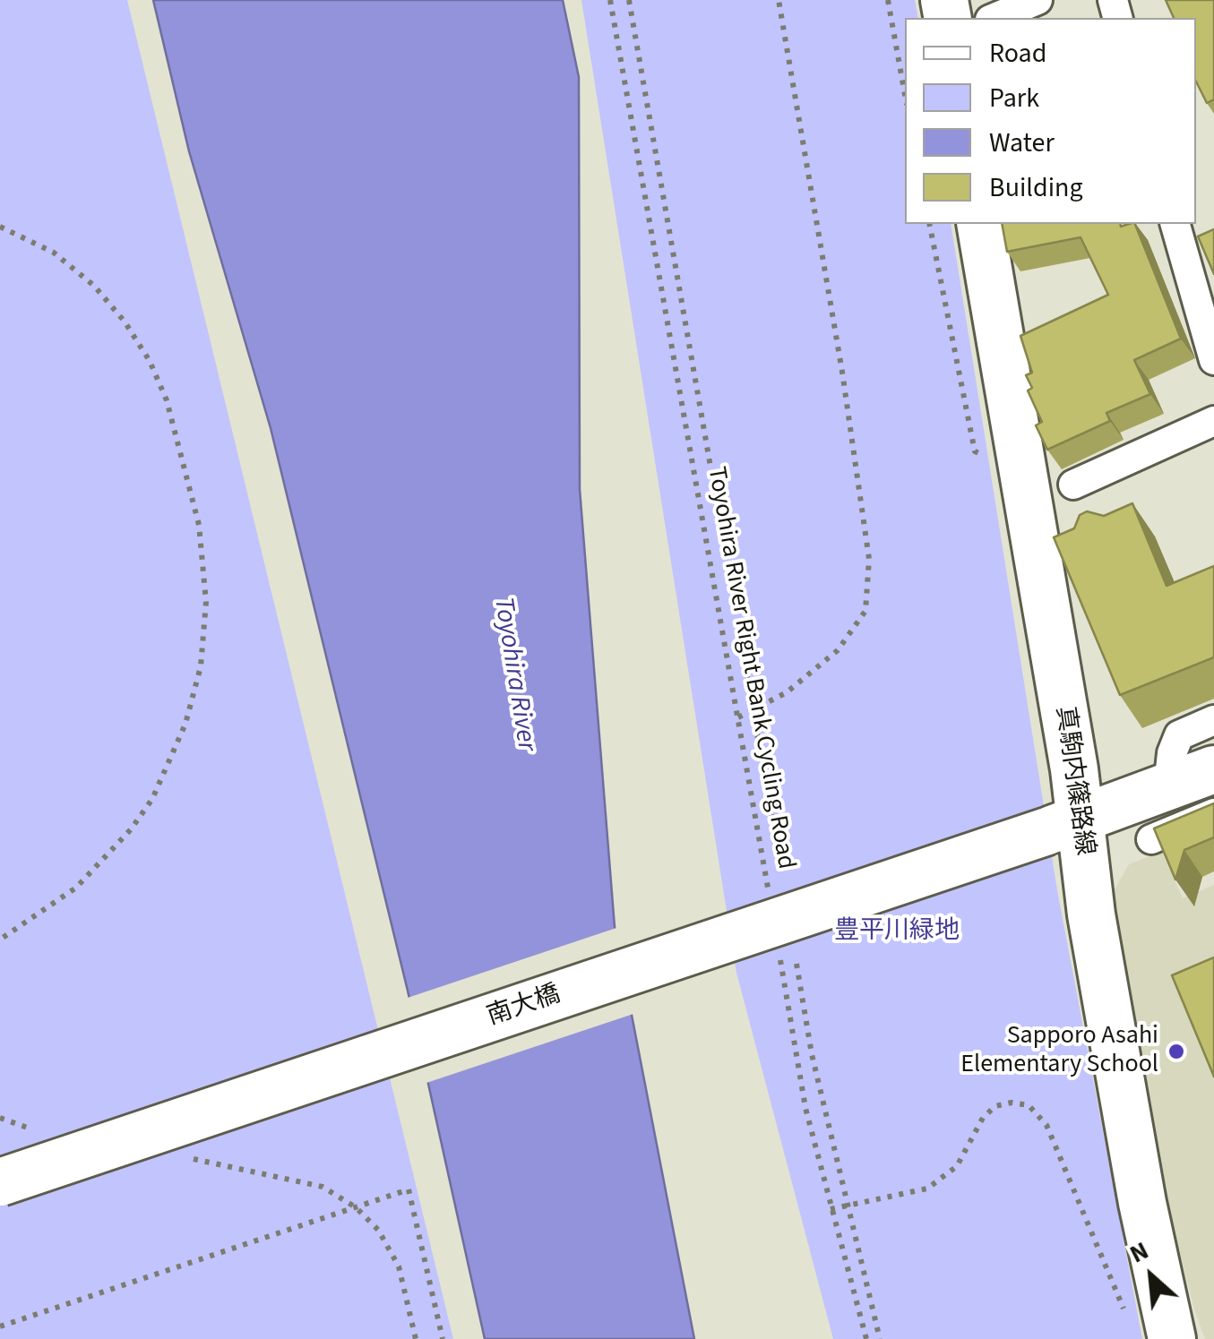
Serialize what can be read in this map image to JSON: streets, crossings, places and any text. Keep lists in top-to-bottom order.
{
  "streets": {
    "main road": ["真駒内篠路線", "南大橋"],
    "path": ["Toyohira River Right Bank Cycling Road"]
  },
  "crossings": [
    ["真駒内篠路線", "南大橋"]
  ],
  "water": ["Toyohira River"],
  "parks": ["豊平川緑地"],
  "places": ["Sapporo Asahi Elementary School"],
  "legend": [
    "Road",
    "Park",
    "Water",
    "Building"
  ],
  "north": "top left"
}
